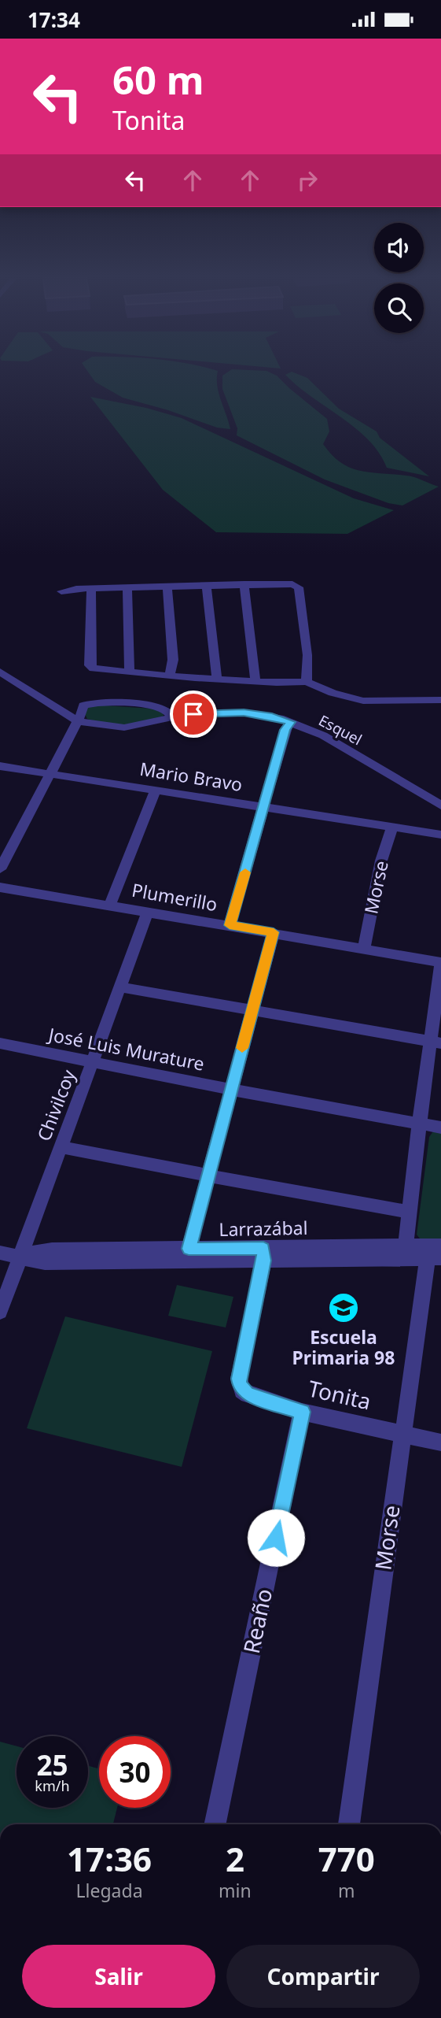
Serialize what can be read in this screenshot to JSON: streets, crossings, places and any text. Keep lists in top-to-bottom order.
{
  "streets": {
    "street": [
      "Esquel",
      "Mario Bravo",
      "Morse",
      "Plumerillo",
      "José Luis Murature",
      "Chivilcoy",
      "Larrazábal",
      "Tonita",
      "Reaño"
    ]
  },
  "crossings": [
    ["Mario Bravo", "Morse"],
    ["Morse", "Plumerillo"],
    ["Morse", "Larrazábal"],
    ["Morse", "Tonita"],
    ["Plumerillo", "Chivilcoy"],
    ["José Luis Murature", "Chivilcoy"],
    ["Chivilcoy", "Larrazábal"],
    ["Larrazábal", "Tonita"],
    ["Tonita", "Reaño"]
  ],
  "places": {
    "school or university": ["Escuela Primaria 98"]
  },
  "page": {
    "status": "17:34",
    "turn": ["60 m", "Tonita"],
    "speed": "25 km/h",
    "limit": "30",
    "eta": [
      "17:36",
      "Llegada",
      "2",
      "min",
      "770",
      "m"
    ],
    "buttons": ["Salir", "Compartir"]
  }
}
